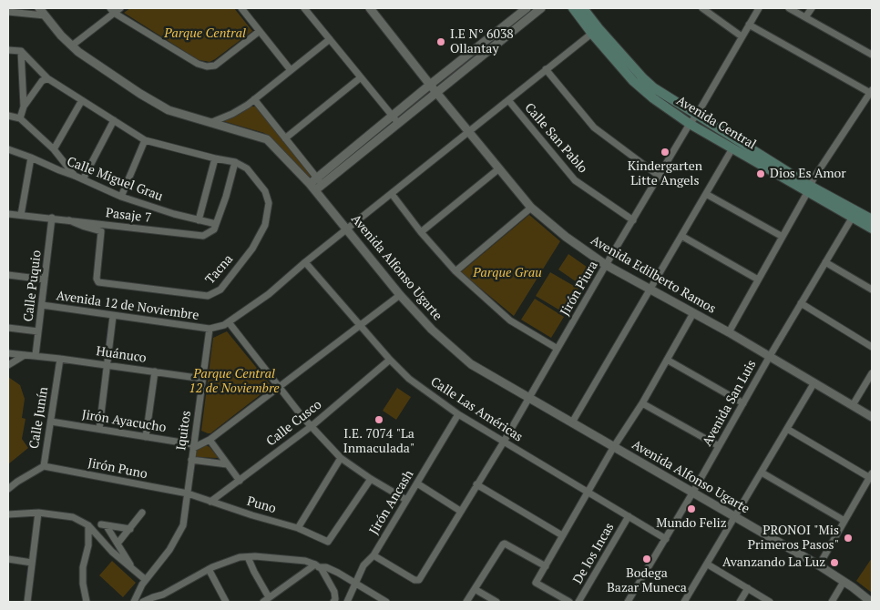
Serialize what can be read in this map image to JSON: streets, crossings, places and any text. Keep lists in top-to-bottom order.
{
  "streets": {
    "main road": ["Avenida Central"],
    "street": [
      "Calle San Pablo",
      "Calle Miguel Grau",
      "Pasaje 7",
      "Avenida Alfonso Ugarte",
      "Tacna",
      "Avenida Edilberto Ramos",
      "Calle Puquio",
      "Jirón Piura",
      "Avenida 12 de Noviembre",
      "Huánuco",
      "Avenida San Luis",
      "Calle Las Américas",
      "Calle Junín",
      "Jirón Ayacucho",
      "Calle Cusco",
      "Iquitos",
      "Jirón Puno",
      "Jirón Ancash",
      "Puno",
      "De los Incas"
    ]
  },
  "crossings": [
    ["Avenida Central", "Jirón Piura"],
    ["Avenida Central", "Avenida San Luis"],
    ["Calle San Pablo", "Jirón Piura"],
    ["Calle Miguel Grau", "Pasaje 7"],
    ["Pasaje 7", "Tacna"],
    ["Pasaje 7", "Calle Puquio"],
    ["Avenida Alfonso Ugarte", "Jirón Piura"],
    ["Avenida Alfonso Ugarte", "Avenida San Luis"],
    ["Avenida Edilberto Ramos", "Jirón Piura"],
    ["Avenida Edilberto Ramos", "Avenida San Luis"],
    ["Calle Puquio", "Avenida 12 de Noviembre"],
    ["Calle Puquio", "Huánuco"],
    ["Jirón Piura", "Calle Las Américas"],
    ["Jirón Piura", "Jirón Ancash"],
    ["Avenida 12 de Noviembre", "Iquitos"],
    ["Huánuco", "Calle Junín"],
    ["Huánuco", "Iquitos"],
    ["Avenida San Luis", "Calle Las Américas"],
    ["Calle Las Américas", "Calle Cusco"],
    ["Calle Las Américas", "Jirón Ancash"],
    ["Calle Las Américas", "De los Incas"],
    ["Calle Junín", "Jirón Ayacucho"],
    ["Calle Junín", "Jirón Puno"],
    ["Jirón Ayacucho", "Iquitos"],
    ["Calle Cusco", "Puno"],
    ["Iquitos", "Jirón Puno"],
    ["Iquitos", "Puno"],
    ["Jirón Puno", "Puno"]
  ],
  "parks": ["Parque Central", "Parque Grau", "Parque Central 12 de Noviembre"],
  "places": [
    "I.E N° 6038 Ollantay",
    "Kindergarten Litte Angels",
    "Dios Es Amor",
    "I.E. 7074 \"La Inmaculada\"",
    "Mundo Feliz",
    "PRONOI \"Mis Primeros Pasos\"",
    "Bodega Bazar Muneca",
    "Avanzando La Luz"
  ]
}
